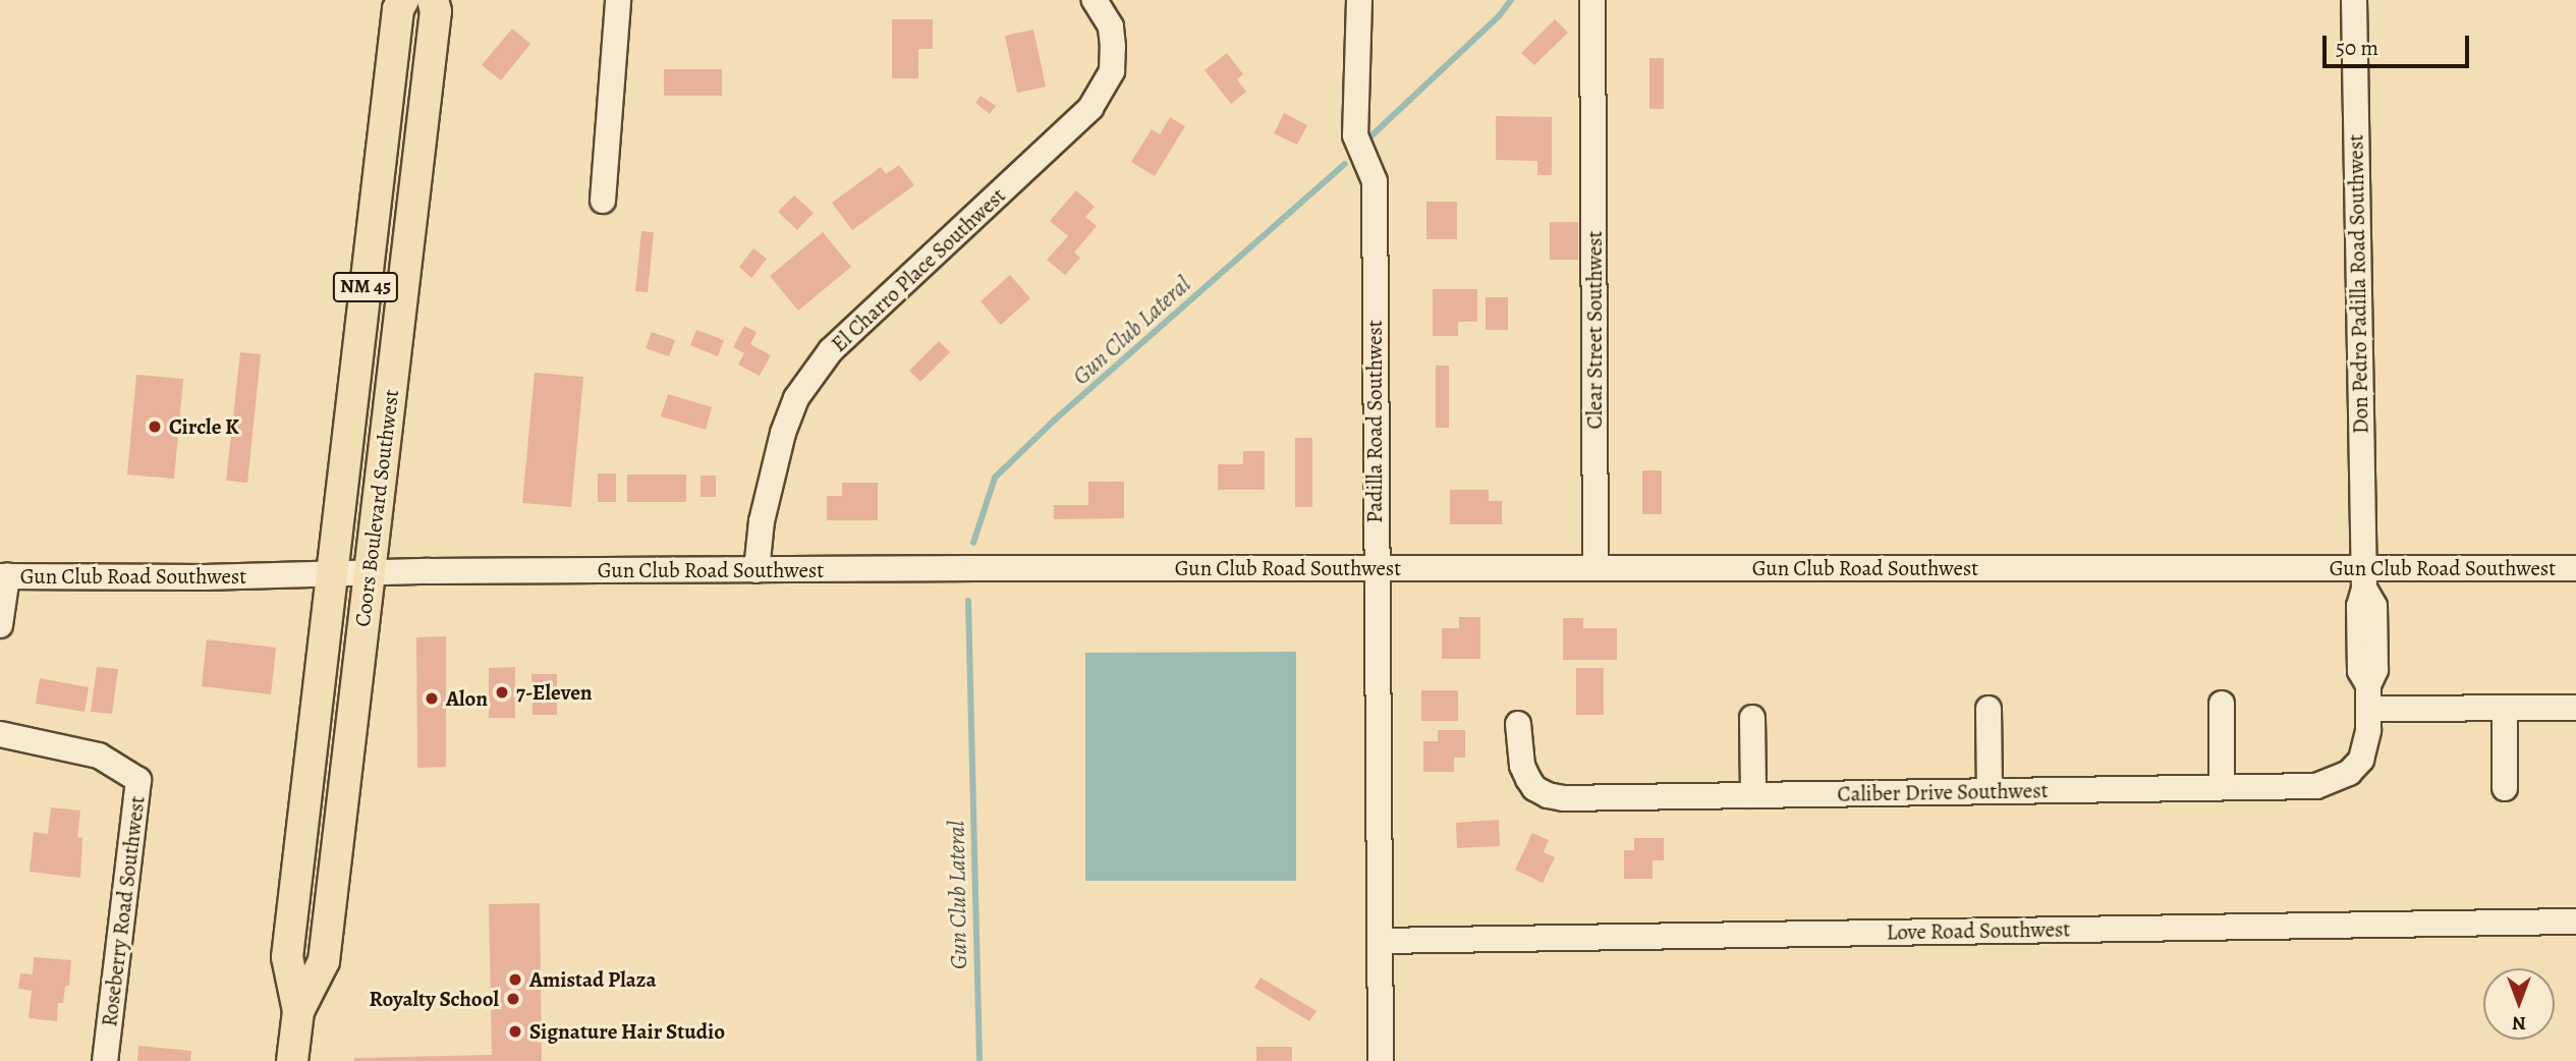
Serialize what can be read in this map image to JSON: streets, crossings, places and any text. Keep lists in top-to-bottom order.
{
  "streets": {
    "main road": ["NM 45", "Coors Boulevard Southwest"],
    "street": [
      "El Charro Place Southwest",
      "Don Pedro Padilla Road Southwest",
      "Clear Street Southwest",
      "Padilla Road Southwest",
      "Gun Club Road Southwest",
      "Caliber Drive Southwest",
      "Roseberry Road Southwest",
      "Love Road Southwest"
    ]
  },
  "crossings": [
    ["El Charro Place Southwest", "Gun Club Road Southwest"],
    ["Don Pedro Padilla Road Southwest", "Gun Club Road Southwest"],
    ["Don Pedro Padilla Road Southwest", "Caliber Drive Southwest"],
    ["Clear Street Southwest", "Gun Club Road Southwest"],
    ["Padilla Road Southwest", "Gun Club Road Southwest"],
    ["Padilla Road Southwest", "Love Road Southwest"],
    ["Coors Boulevard Southwest", "Gun Club Road Southwest"],
    ["Gun Club Road Southwest", "Caliber Drive Southwest"]
  ],
  "water": ["Gun Club Lateral"],
  "places": [
    "Circle K",
    "7-Eleven",
    "Alon",
    "Amistad Plaza",
    "Royalty School",
    "Signature Hair Studio"
  ],
  "scale_bar": "50 m",
  "north": "bottom"
}
